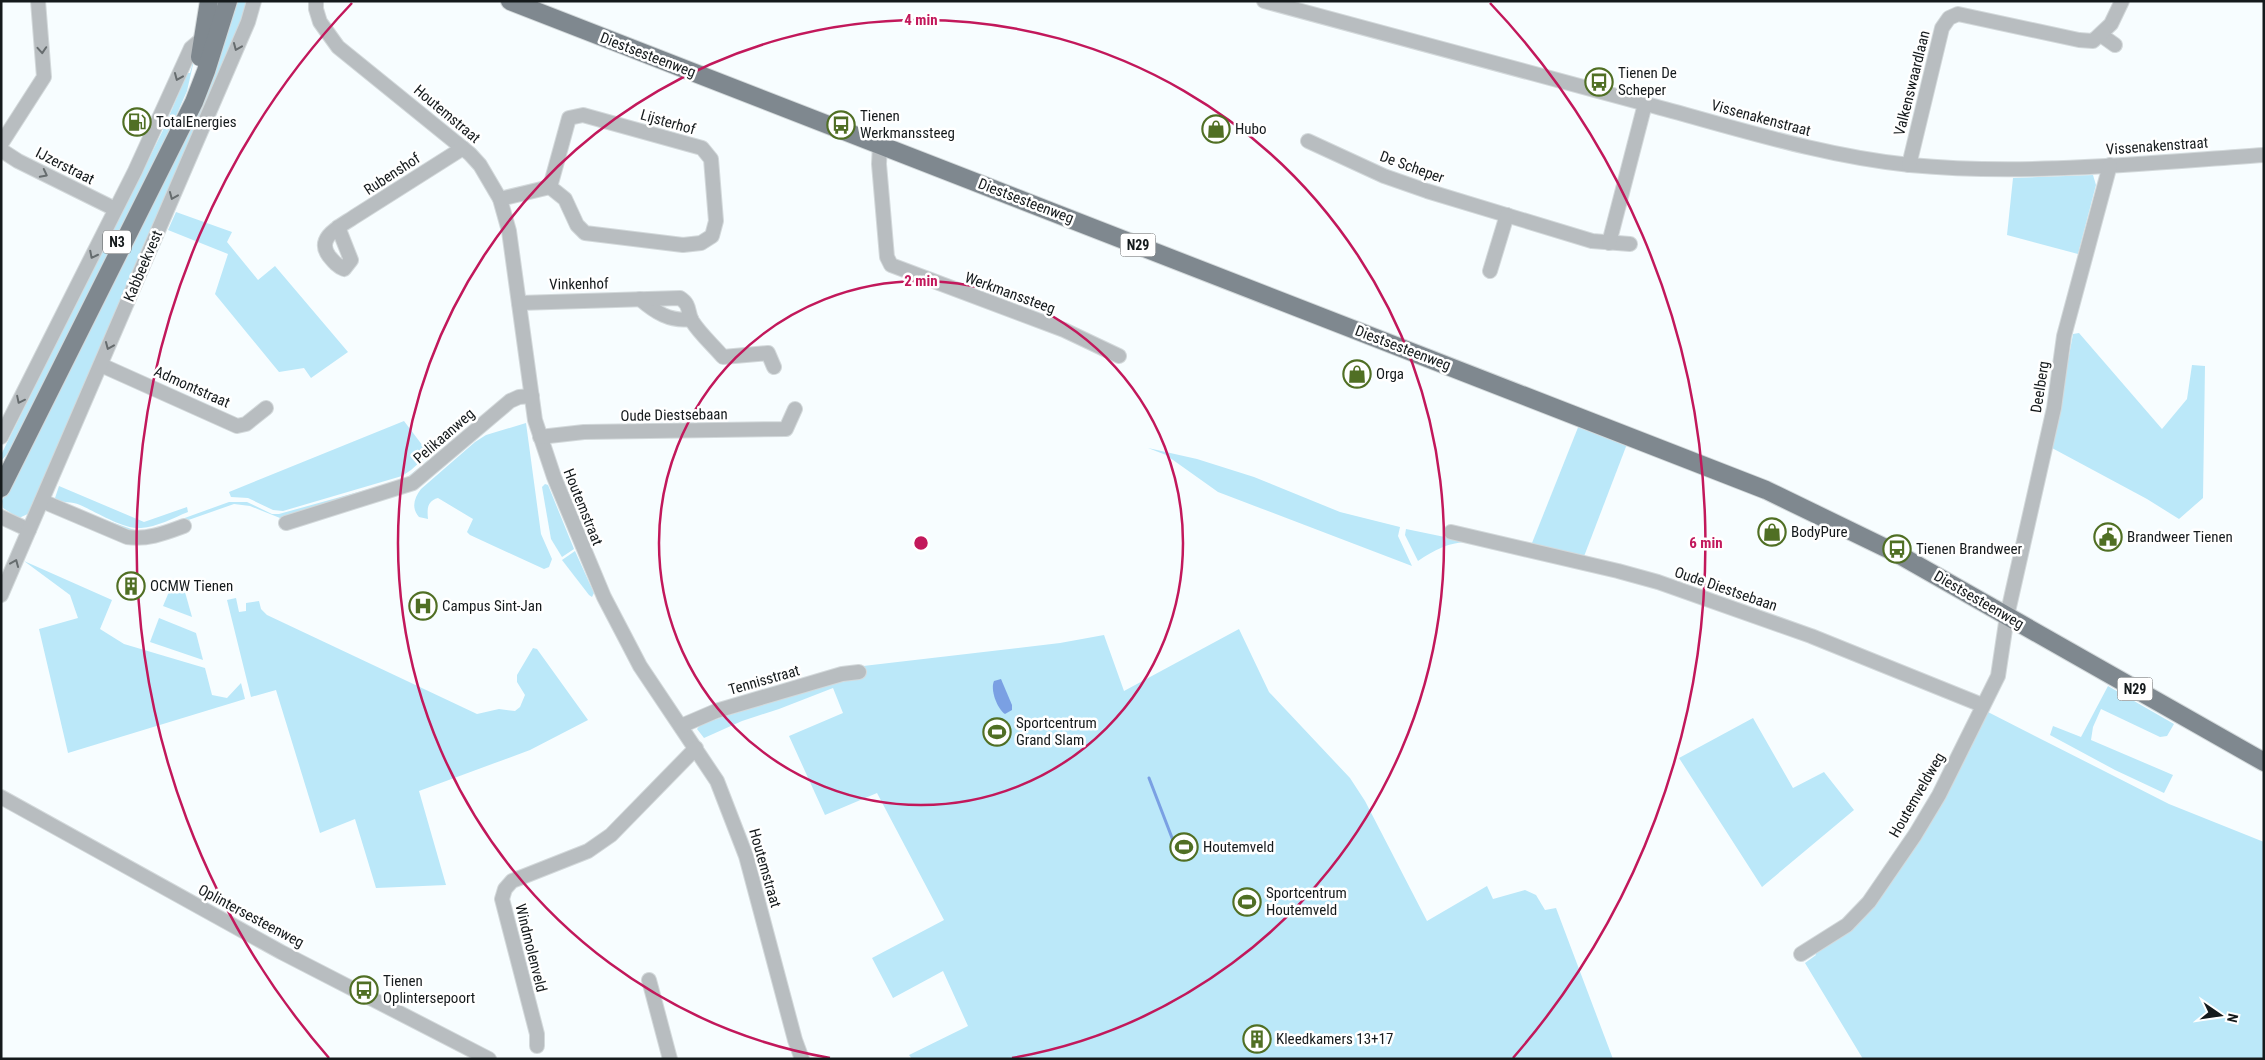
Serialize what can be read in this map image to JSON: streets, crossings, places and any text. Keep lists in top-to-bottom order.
{
  "streets": {
    "main road": [
      "Diestsesteenweg",
      "N3",
      "N29",
      "Kabbeekvest"
    ],
    "street": [
      "Valkenswaardlaan",
      "Houtemstraat",
      "Vissenakenstraat",
      "Lijsterhof",
      "IJzerstraat",
      "De Scheper",
      "Rubenshof",
      "Vinkenhof",
      "Werkmanssteeg",
      "Admontstraat",
      "Deelberg",
      "Oude Diestsebaan",
      "Pelikaanweg",
      "Tennisstraat",
      "Houtemveldweg",
      "Oplintersesteenweg",
      "Windmolenveld"
    ]
  },
  "crossings": [
    ["Diestsesteenweg", "Werkmanssteeg"],
    ["Diestsesteenweg", "Deelberg"],
    ["Diestsesteenweg", "Houtemveldweg"],
    ["Valkenswaardlaan", "Vissenakenstraat"],
    ["Houtemstraat", "Rubenshof"],
    ["Houtemstraat", "Vinkenhof"],
    ["Houtemstraat", "Oude Diestsebaan"],
    ["Houtemstraat", "Pelikaanweg"],
    ["Houtemstraat", "Tennisstraat"],
    ["Houtemstraat", "Windmolenveld"],
    ["Vissenakenstraat", "Deelberg"],
    ["Kabbeekvest", "Admontstraat"],
    ["Deelberg", "Houtemveldweg"],
    ["Oude Diestsebaan", "Houtemveldweg"]
  ],
  "one_way": ["IJzerstraat"],
  "places": {
    "bus stop": [
      "Tienen De Scheper",
      "Tienen Werkmanssteeg",
      "Tienen Brandweer",
      "Tienen Oplintersepoort"
    ],
    "fuel station": ["TotalEnergies"],
    "shop": ["Hubo", "Orga", "BodyPure"],
    "public building": ["Brandweer Tienen"],
    "building": ["OCMW Tienen", "Kleedkamers 13+17"],
    "hospital": ["Campus Sint-Jan"],
    "sports": ["Sportcentrum Grand Slam", "Houtemveld", "Sportcentrum Houtemveld"]
  },
  "north": "right",
  "rings": ["4 min", "2 min", "6 min"]
}
